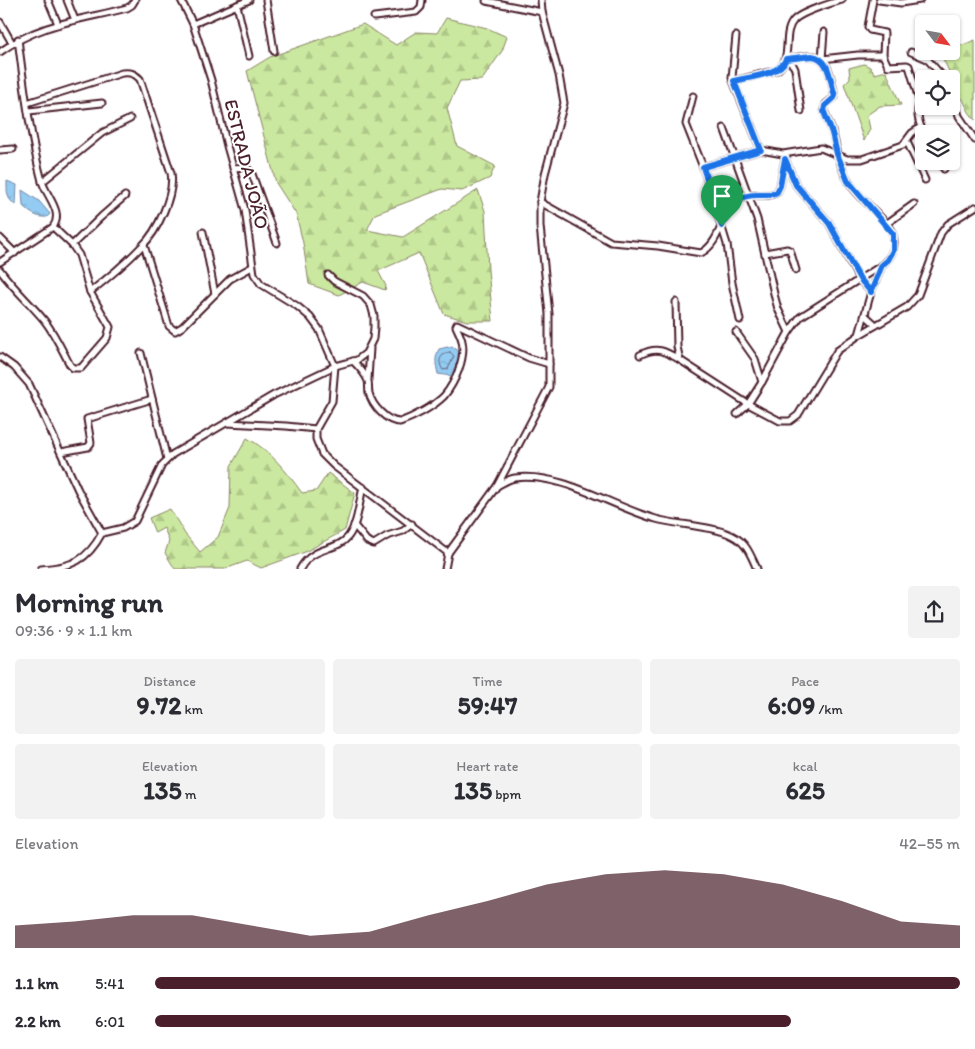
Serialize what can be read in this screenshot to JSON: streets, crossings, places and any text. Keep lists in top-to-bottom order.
{
  "streets": {
    "street": ["ESTRADA JOÃO"]
  },
  "north": "bottom right",
  "page": {
    "heading": ["Morning run", "09:36 · 9 × 1.1 km"],
    "stats": [
      ["Distance", "9.72 km"],
      ["Time", "59:47"],
      ["Pace", "6:09 /km"],
      ["Elevation", "135 m"],
      ["Heart rate", "135 bpm"],
      ["kcal", "625"]
    ],
    "chart": ["Elevation", "42–55 m"],
    "list": [
      {
        "name": "1.1 km",
        "note": "5:41"
      },
      {
        "name": "2.2 km",
        "note": "6:01"
      }
    ]
  }
}
